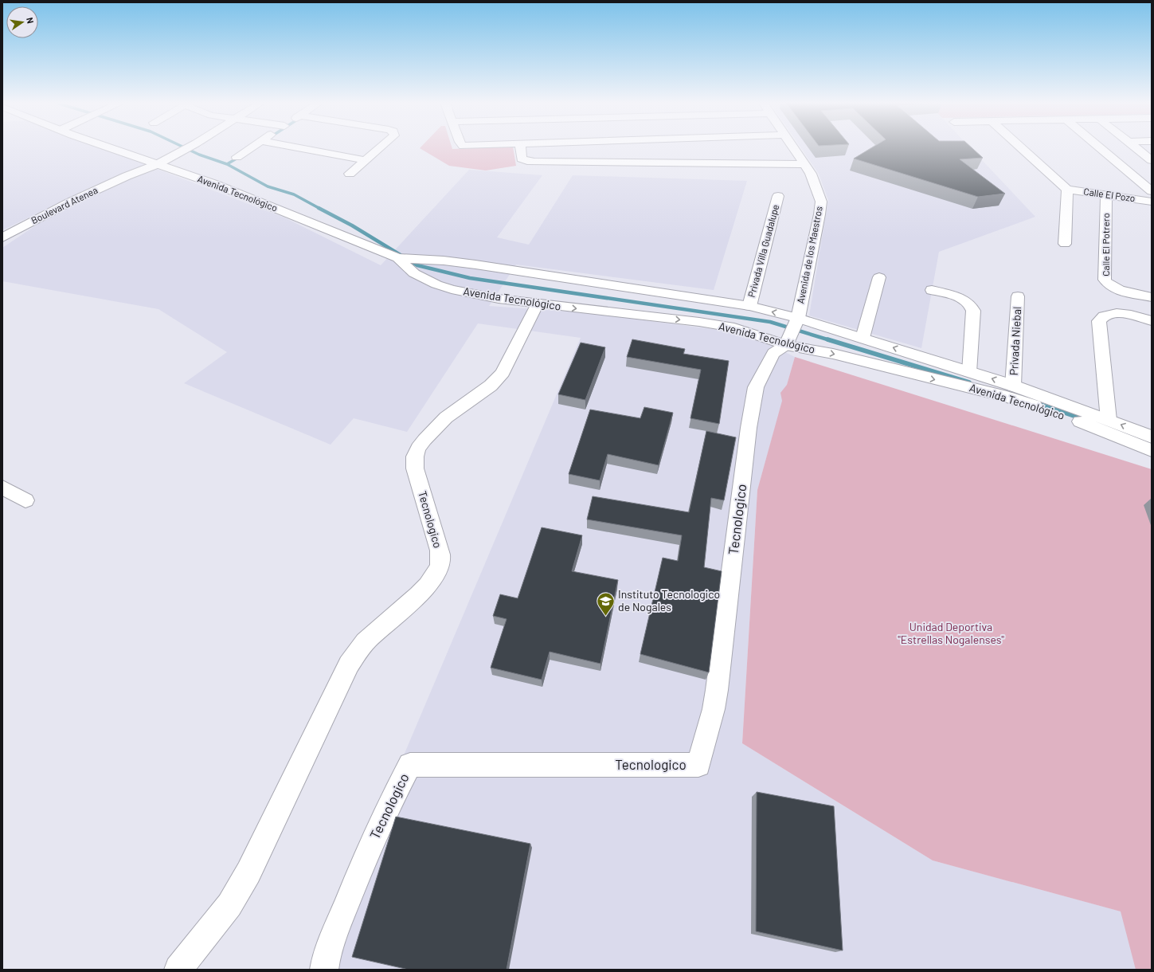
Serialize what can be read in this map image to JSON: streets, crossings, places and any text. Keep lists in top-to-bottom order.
{
  "streets": {
    "street": [
      "Avenida Tecnológico",
      "Calle El Pozo",
      "Boulevard Atenea",
      "Calle El Potrero",
      "Privada Villa Guadalupe",
      "Avenida de los Maestros",
      "Privada Niebal",
      "Tecnologico"
    ]
  },
  "crossings": [
    ["Avenida Tecnológico", "Boulevard Atenea"],
    ["Avenida Tecnológico", "Privada Villa Guadalupe"],
    ["Avenida Tecnológico", "Avenida de los Maestros"],
    ["Avenida Tecnológico", "Privada Niebal"],
    ["Avenida Tecnológico", "Tecnologico"],
    ["Calle El Pozo", "Calle El Potrero"],
    ["Avenida de los Maestros", "Tecnologico"]
  ],
  "parks": ["Unidad Deportiva \"Estrellas Nogalenses\""],
  "places": {
    "school or university": ["Instituto Tecnologico de Nogales"]
  },
  "north": "right"
}
